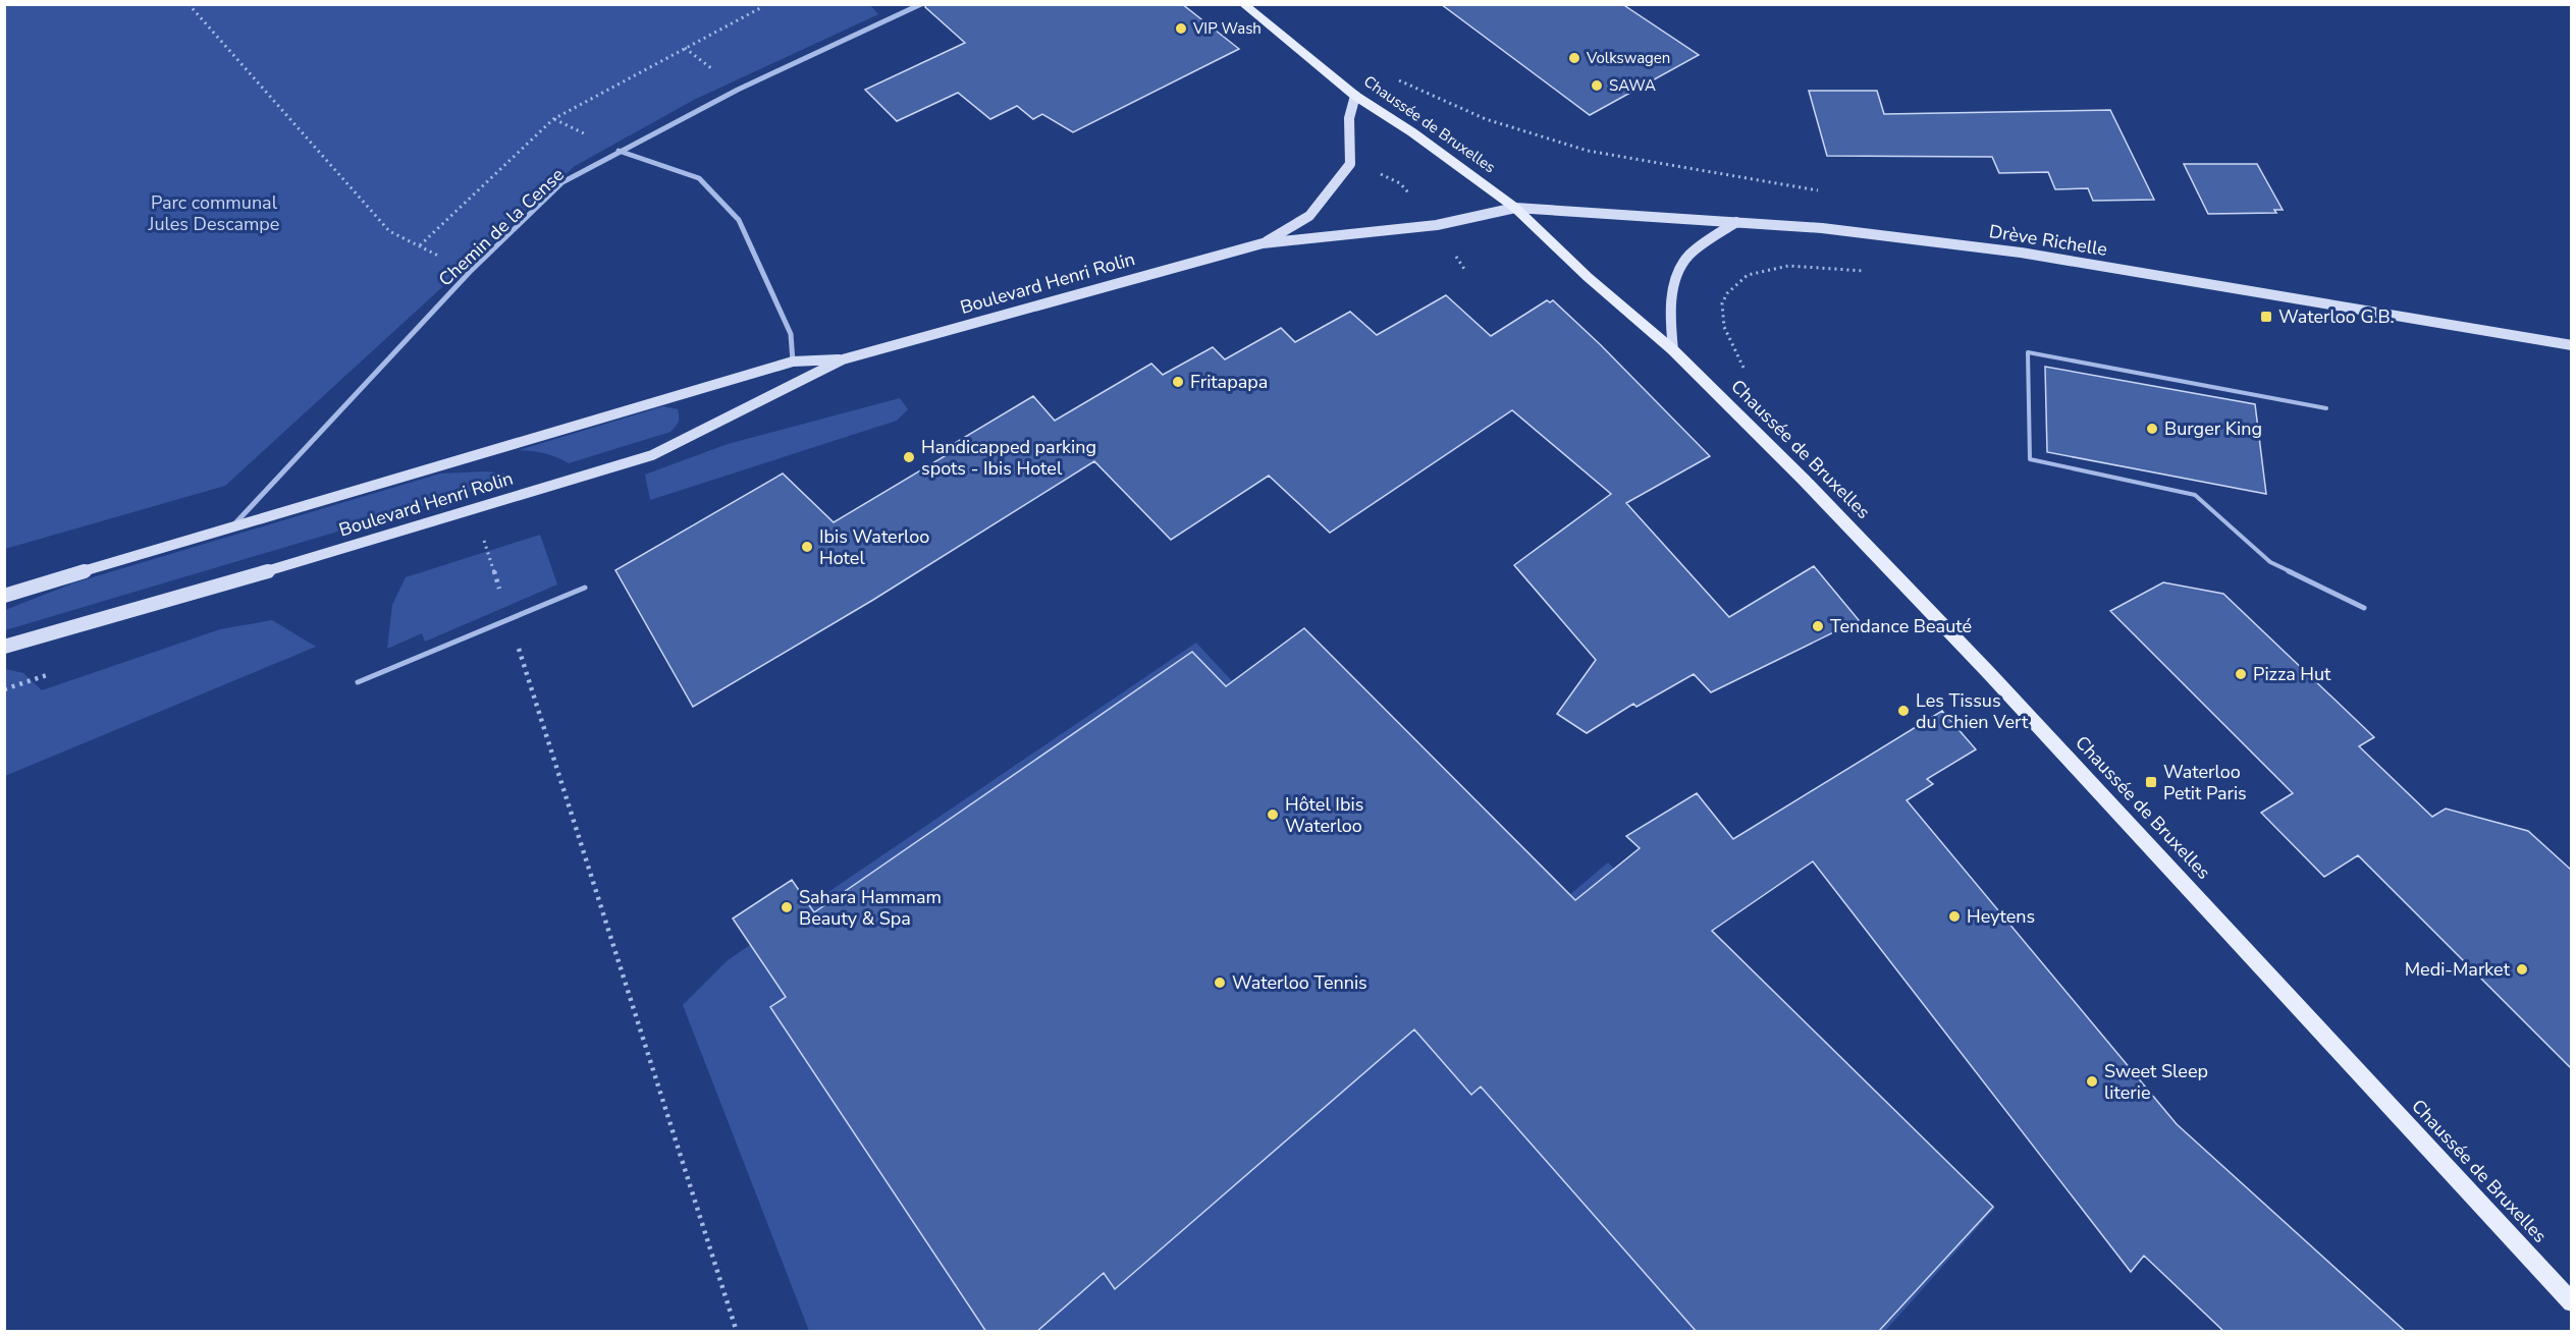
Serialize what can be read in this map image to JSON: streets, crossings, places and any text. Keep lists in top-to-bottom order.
{
  "streets": {
    "main road": ["Chaussée de Bruxelles", "Drève Richelle", "Boulevard Henri Rolin"],
    "street": ["Chemin de la Cense"]
  },
  "crossings": [
    ["Chaussée de Bruxelles", "Drève Richelle"],
    ["Chaussée de Bruxelles", "Boulevard Henri Rolin"],
    ["Chemin de la Cense", "Boulevard Henri Rolin"],
    ["Drève Richelle", "Boulevard Henri Rolin"]
  ],
  "parks": ["Parc communal Jules Descampe"],
  "places": {
    "other": [
      "VIP Wash",
      "Volkswagen",
      "SAWA",
      "Fritapapa",
      "Burger King",
      "Handicapped parking spots - Ibis Hotel",
      "Ibis Waterloo Hotel",
      "Tendance Beauté",
      "Pizza Hut",
      "Les Tissus du Chien Vert",
      "Hôtel Ibis Waterloo",
      "Sahara Hammam Beauty & Spa",
      "Heytens",
      "Medi-Market",
      "Waterloo Tennis",
      "Sweet Sleep literie"
    ],
    "transit": ["Waterloo G.B.", "Waterloo Petit Paris"]
  }
}
